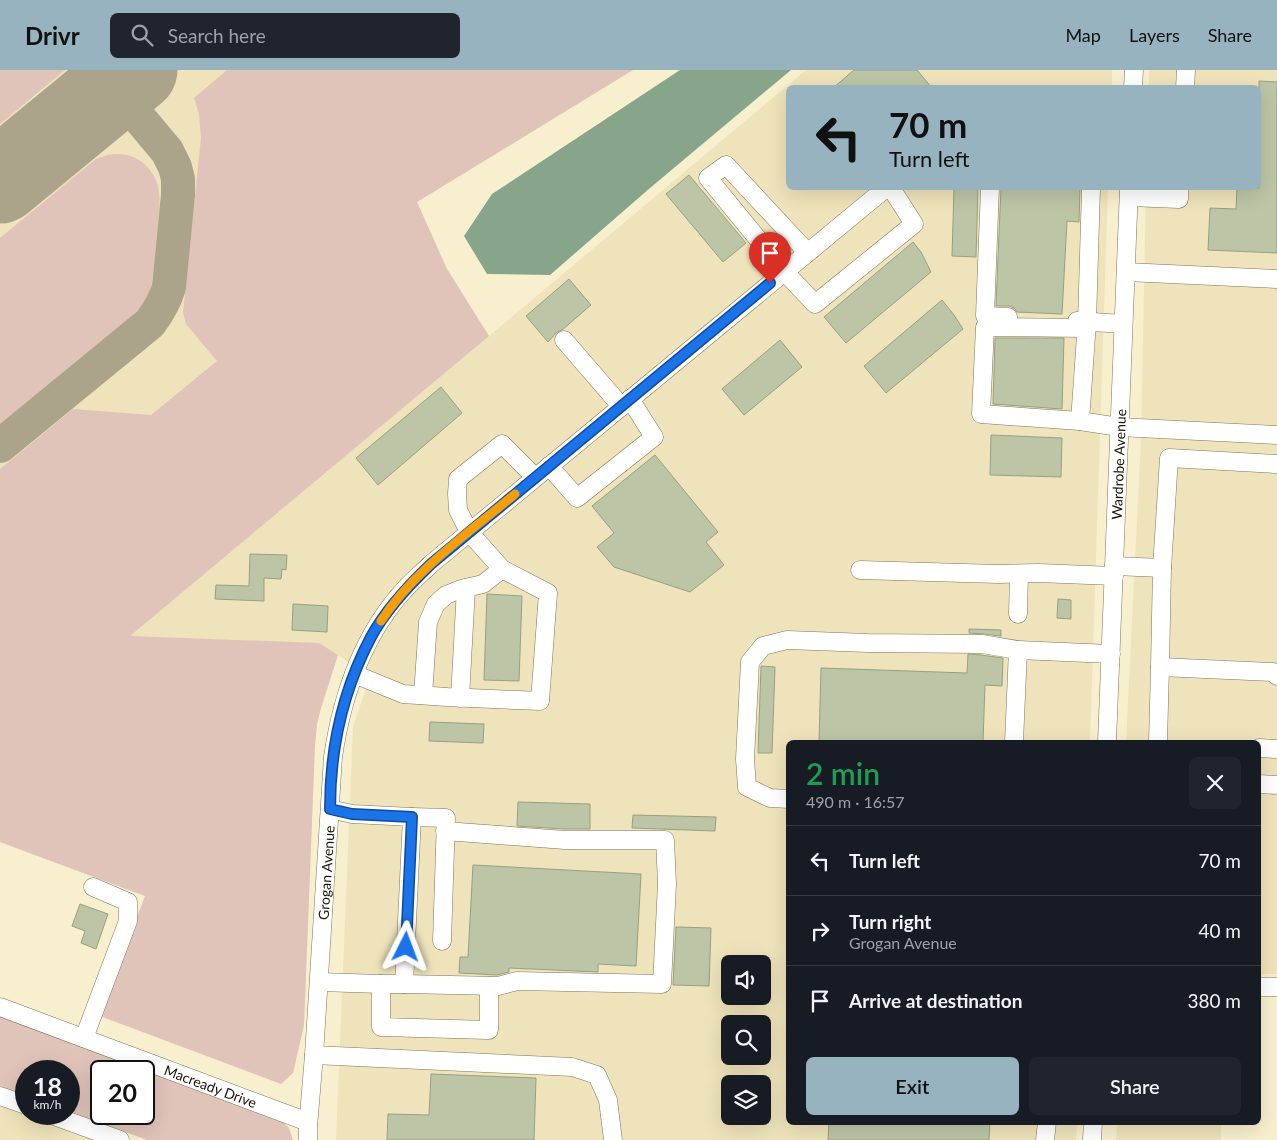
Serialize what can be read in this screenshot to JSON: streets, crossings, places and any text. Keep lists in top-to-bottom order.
{
  "streets": {
    "street": ["Wardrobe Avenue", "Grogan Avenue", "Macready Drive"]
  },
  "crossings": [
    ["Grogan Avenue", "Macready Drive"]
  ],
  "page": {
    "header": "Drivr",
    "search": "Search here",
    "nav": ["Map", "Layers", "Share"],
    "turn": ["70 m", "Turn left"],
    "heading": ["2 min", "490 m · 16:57"],
    "list": [
      {
        "name": "Turn left",
        "value": "70 m"
      },
      {
        "name": "Turn right",
        "note": "Grogan Avenue",
        "value": "40 m"
      },
      {
        "name": "Arrive at destination",
        "value": "380 m"
      }
    ],
    "buttons": ["Exit", "Share"],
    "speed": "18 km/h",
    "limit": "20"
  }
}
